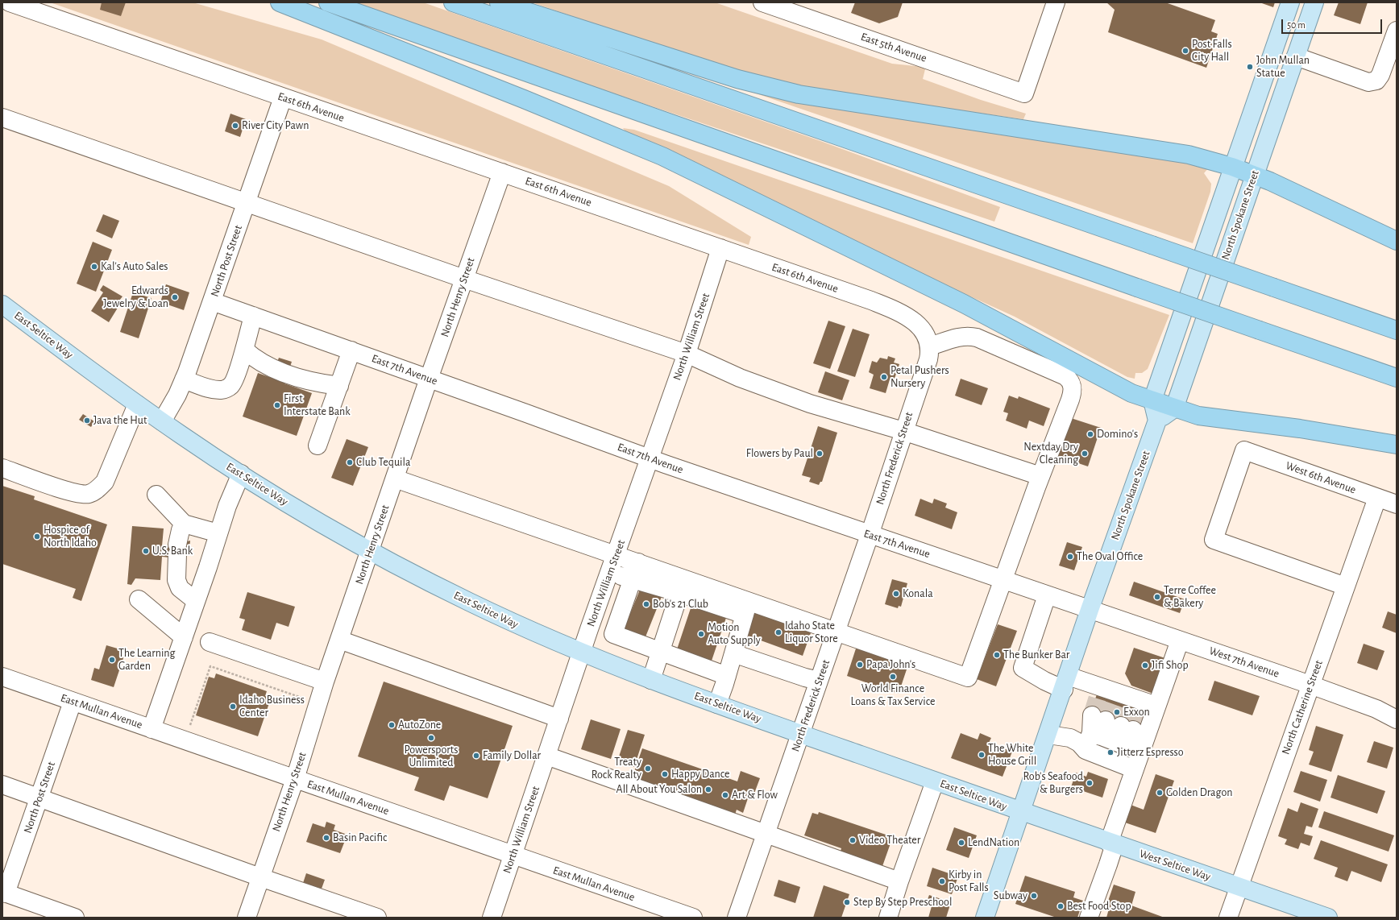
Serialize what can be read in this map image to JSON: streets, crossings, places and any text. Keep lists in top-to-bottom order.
{
  "streets": {
    "main road": ["North Spokane Street", "East Seltice Way", "West Seltice Way"],
    "street": [
      "East 5th Avenue",
      "East 6th Avenue",
      "North Post Street",
      "North Henry Street",
      "North William Street",
      "East 7th Avenue",
      "North Frederick Street",
      "West 6th Avenue",
      "West 7th Avenue",
      "North Catherine Street",
      "East Mullan Avenue"
    ]
  },
  "crossings": [
    ["East 6th Avenue", "North Post Street"],
    ["East 6th Avenue", "North Henry Street"],
    ["East 6th Avenue", "North William Street"],
    ["East 6th Avenue", "North Frederick Street"],
    ["North Spokane Street", "East Seltice Way"],
    ["North Spokane Street", "East 7th Avenue"],
    ["North Spokane Street", "West 7th Avenue"],
    ["North Spokane Street", "West Seltice Way"],
    ["North Post Street", "East Seltice Way"],
    ["North Post Street", "East 7th Avenue"],
    ["North Post Street", "East Mullan Avenue"],
    ["North Henry Street", "East Seltice Way"],
    ["North Henry Street", "East 7th Avenue"],
    ["North Henry Street", "East Mullan Avenue"],
    ["East Seltice Way", "North William Street"],
    ["East Seltice Way", "North Frederick Street"],
    ["East Seltice Way", "West Seltice Way"],
    ["North William Street", "East 7th Avenue"],
    ["North William Street", "East Mullan Avenue"],
    ["East 7th Avenue", "North Frederick Street"],
    ["East 7th Avenue", "West 7th Avenue"],
    ["West 6th Avenue", "North Catherine Street"],
    ["West 7th Avenue", "North Catherine Street"],
    ["North Catherine Street", "West Seltice Way"]
  ],
  "places": [
    "Post Falls City Hall",
    "John Mullan Statue",
    "River City Pawn",
    "Kal's Auto Sales",
    "Edwards Jewelry & Loan",
    "Petal Pushers Nursery",
    "First Interstate Bank",
    "Java the Hut",
    "Domino's",
    "Flowers by Paul",
    "Nextday Dry Cleaning",
    "Club Tequila",
    "Hospice of North Idaho",
    "U.S. Bank",
    "The Oval Office",
    "Konala",
    "Terre Coffee & Bakery",
    "Bob's 21 Club",
    "Idaho State Liquor Store",
    "Motion Auto Supply",
    "The Bunker Bar",
    "The Learning Garden",
    "Papa John's",
    "Jifi Shop",
    "World Finance Loans & Tax Service",
    "Idaho Business Center",
    "Exxon",
    "AutoZone",
    "Powersports Unlimited",
    "Jitterz Espresso",
    "The White House Grill",
    "Family Dollar",
    "Treaty Rock Realty",
    "Happy Dance",
    "Rob's Seafood & Burgers",
    "All About You Salon",
    "Golden Dragon",
    "Art & Flow",
    "Basin Pacific",
    "Video Theater",
    "LendNation",
    "Kirby in Post Falls",
    "Subway",
    "Step By Step Preschool",
    "Best Food Stop"
  ],
  "scale_bar": "50 m"
}
